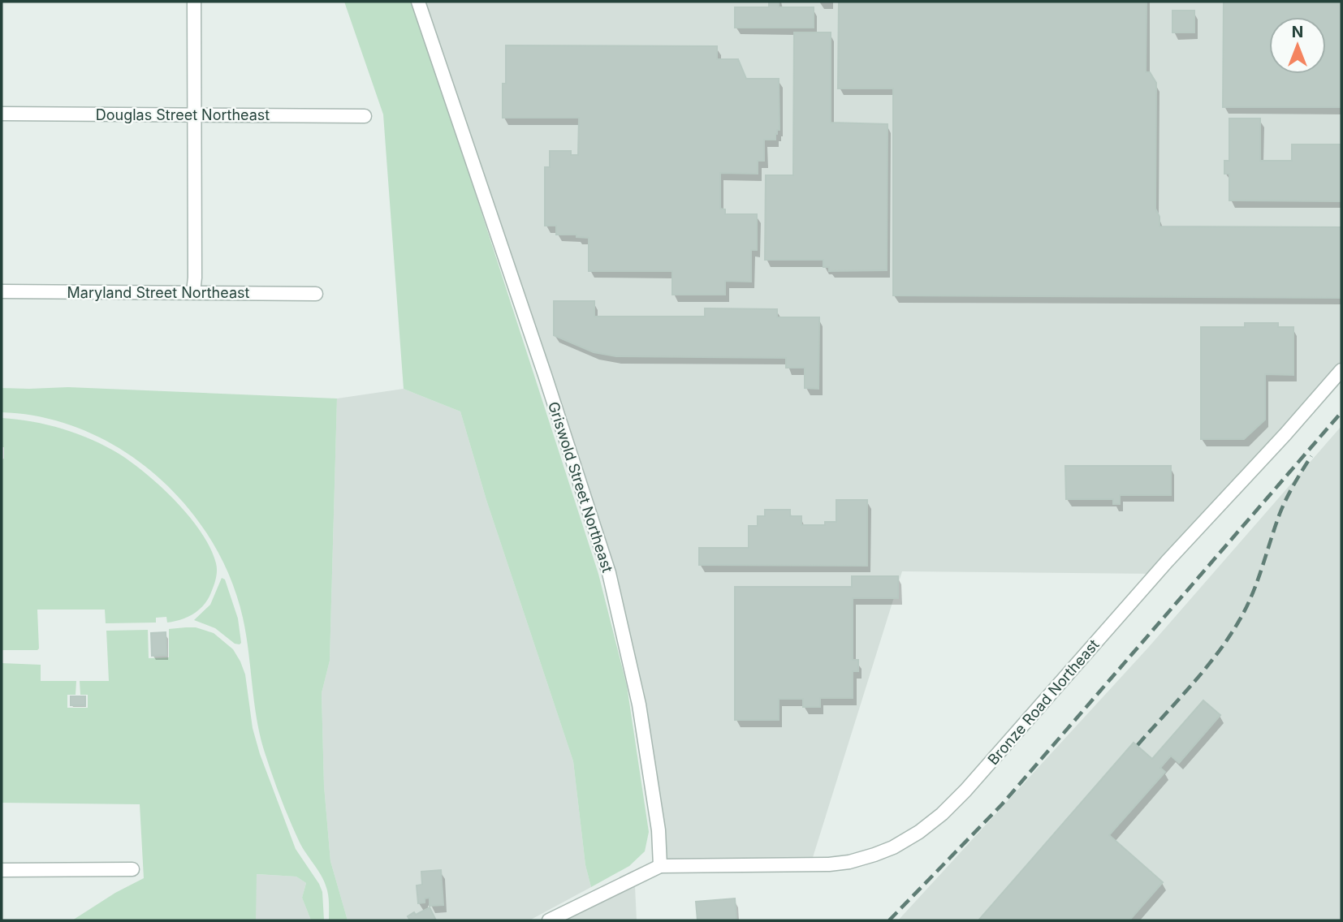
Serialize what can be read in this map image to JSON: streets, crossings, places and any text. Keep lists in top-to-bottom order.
{
  "streets": {
    "street": [
      "Douglas Street Northeast",
      "Maryland Street Northeast",
      "Griswold Street Northeast",
      "Bronze Road Northeast"
    ]
  },
  "crossings": [
    ["Griswold Street Northeast", "Bronze Road Northeast"]
  ],
  "north": "top"
}
